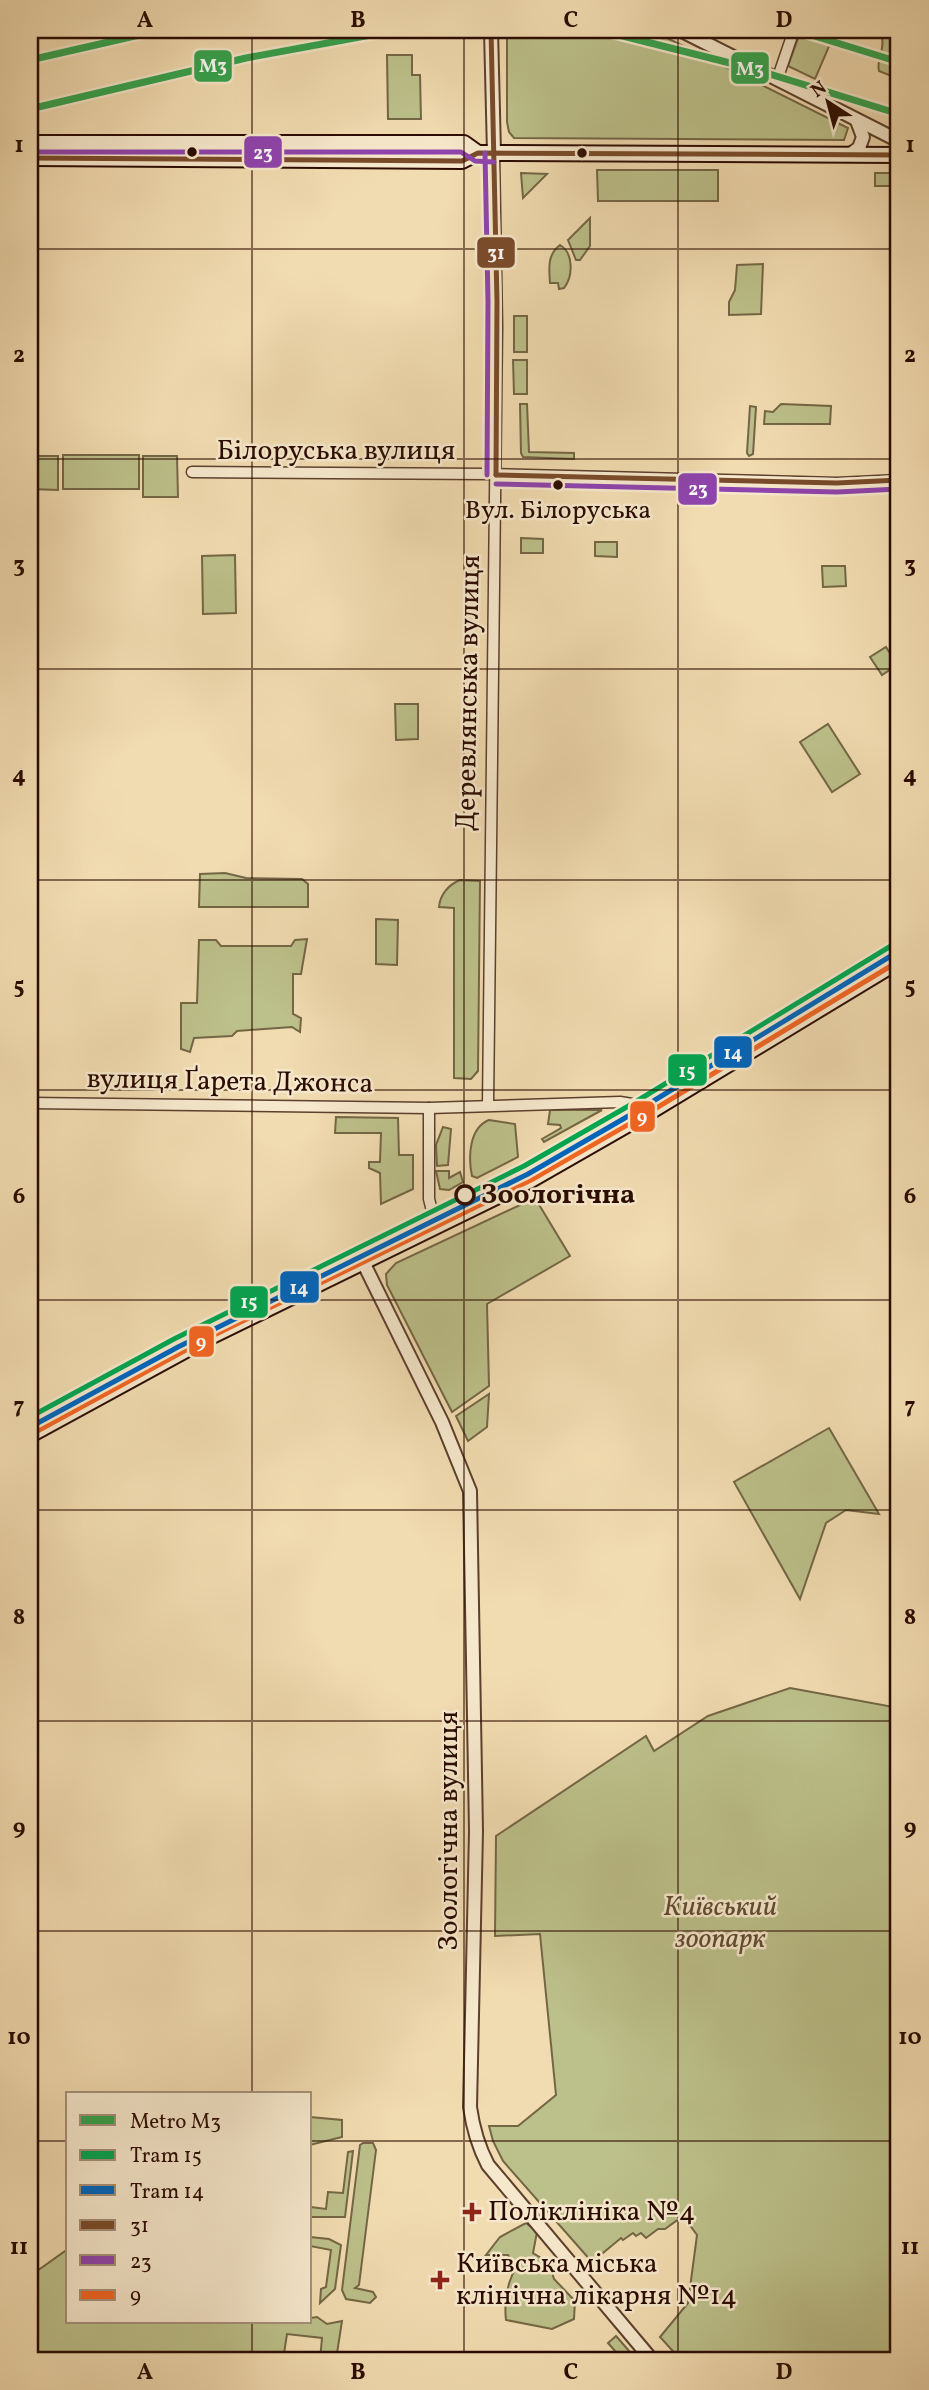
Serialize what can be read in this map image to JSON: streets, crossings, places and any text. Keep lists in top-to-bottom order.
{
  "streets": {
    "street": [
      "Білоруська вулиця",
      "Деревлянська вулиця",
      "вулиця Ґарета Джонса",
      "Зоологічна вулиця"
    ]
  },
  "crossings": [
    ["Білоруська вулиця", "Деревлянська вулиця"],
    ["Деревлянська вулиця", "вулиця Ґарета Джонса"]
  ],
  "parks": ["Київський зоопарк"],
  "places": {
    "other": ["Вул. Білоруська", "Зоологічна"],
    "health": ["Поліклініка №4", "Київська міська клінічна лікарня №14"]
  },
  "lines": [
    "metro line M3",
    "transit line 31",
    "transit line 23",
    "tram line 15",
    "tram line 14",
    "transit line 9"
  ],
  "legend": [
    "Metro M3",
    "Tram 15",
    "Tram 14",
    "31",
    "23",
    "9"
  ],
  "north": "top left",
  "grid": {
    "columns": [
      "A",
      "B",
      "C",
      "D"
    ],
    "rows": [
      "1",
      "2",
      "3",
      "4",
      "5",
      "6",
      "7",
      "8",
      "9",
      "10",
      "11"
    ]
  }
}
